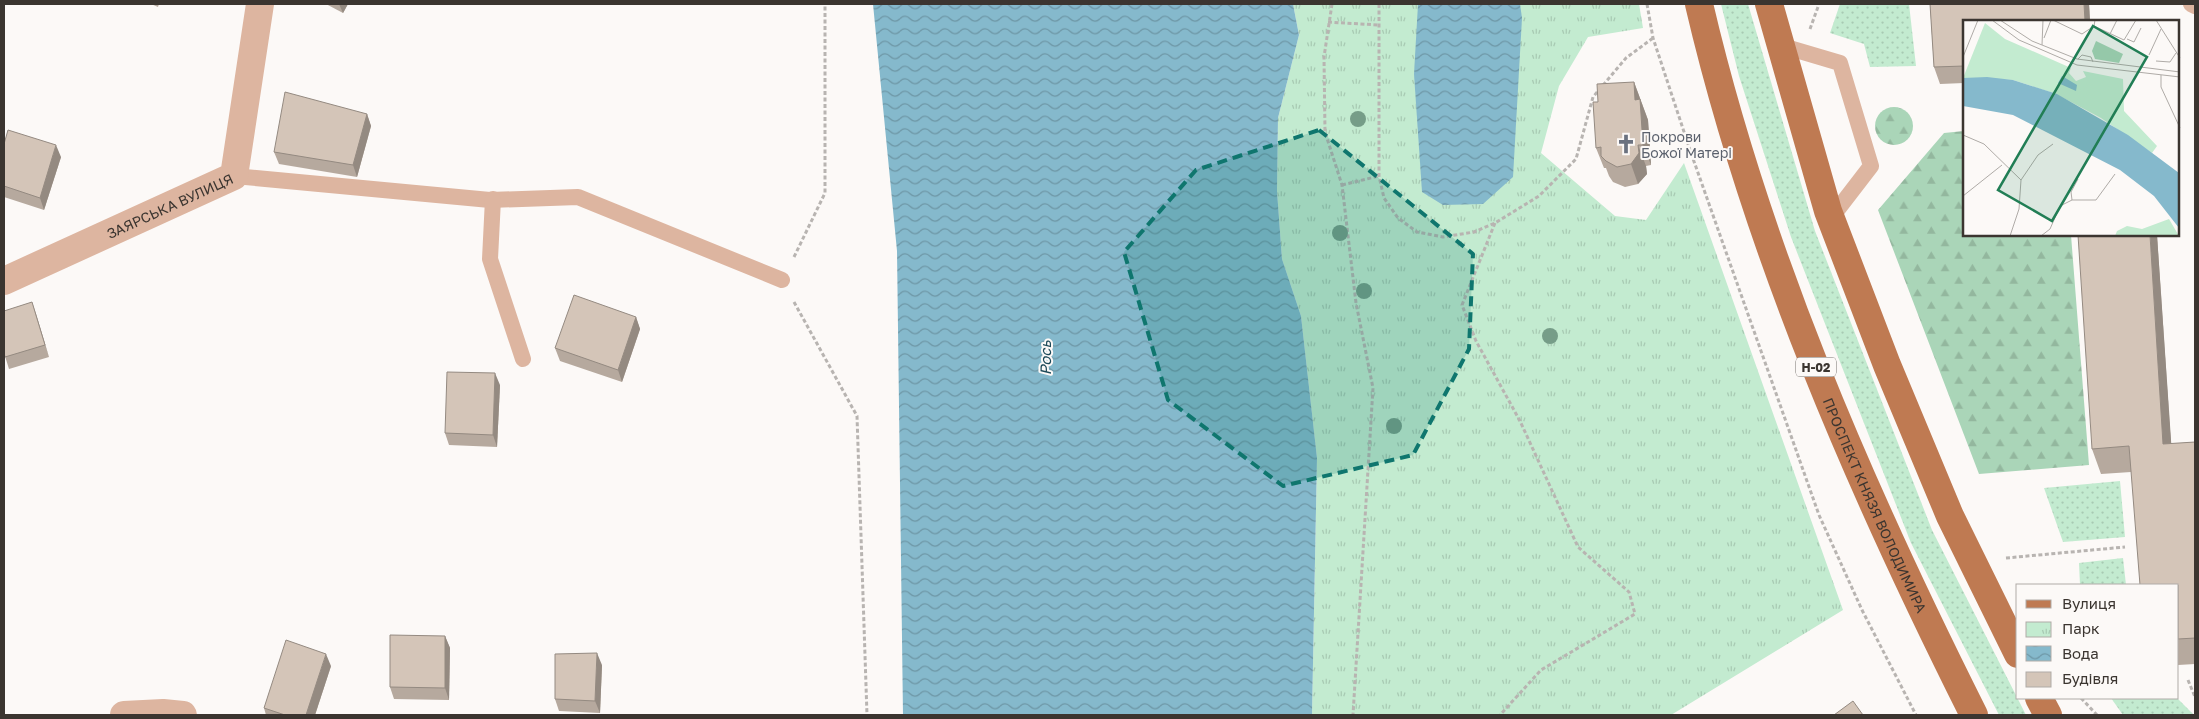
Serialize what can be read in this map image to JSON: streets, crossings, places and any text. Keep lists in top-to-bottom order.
{
  "streets": {
    "main road": ["Н-02", "ПРОСПЕКТ КНЯЗЯ ВОЛОДИМИРА"],
    "street": ["ЗАЯРСЬКА ВУЛИЦЯ"]
  },
  "water": ["Рось"],
  "places": {
    "church": ["Покрови Божої Матері"]
  },
  "legend": [
    "Вулиця",
    "Парк",
    "Вода",
    "Будівля"
  ]
}
